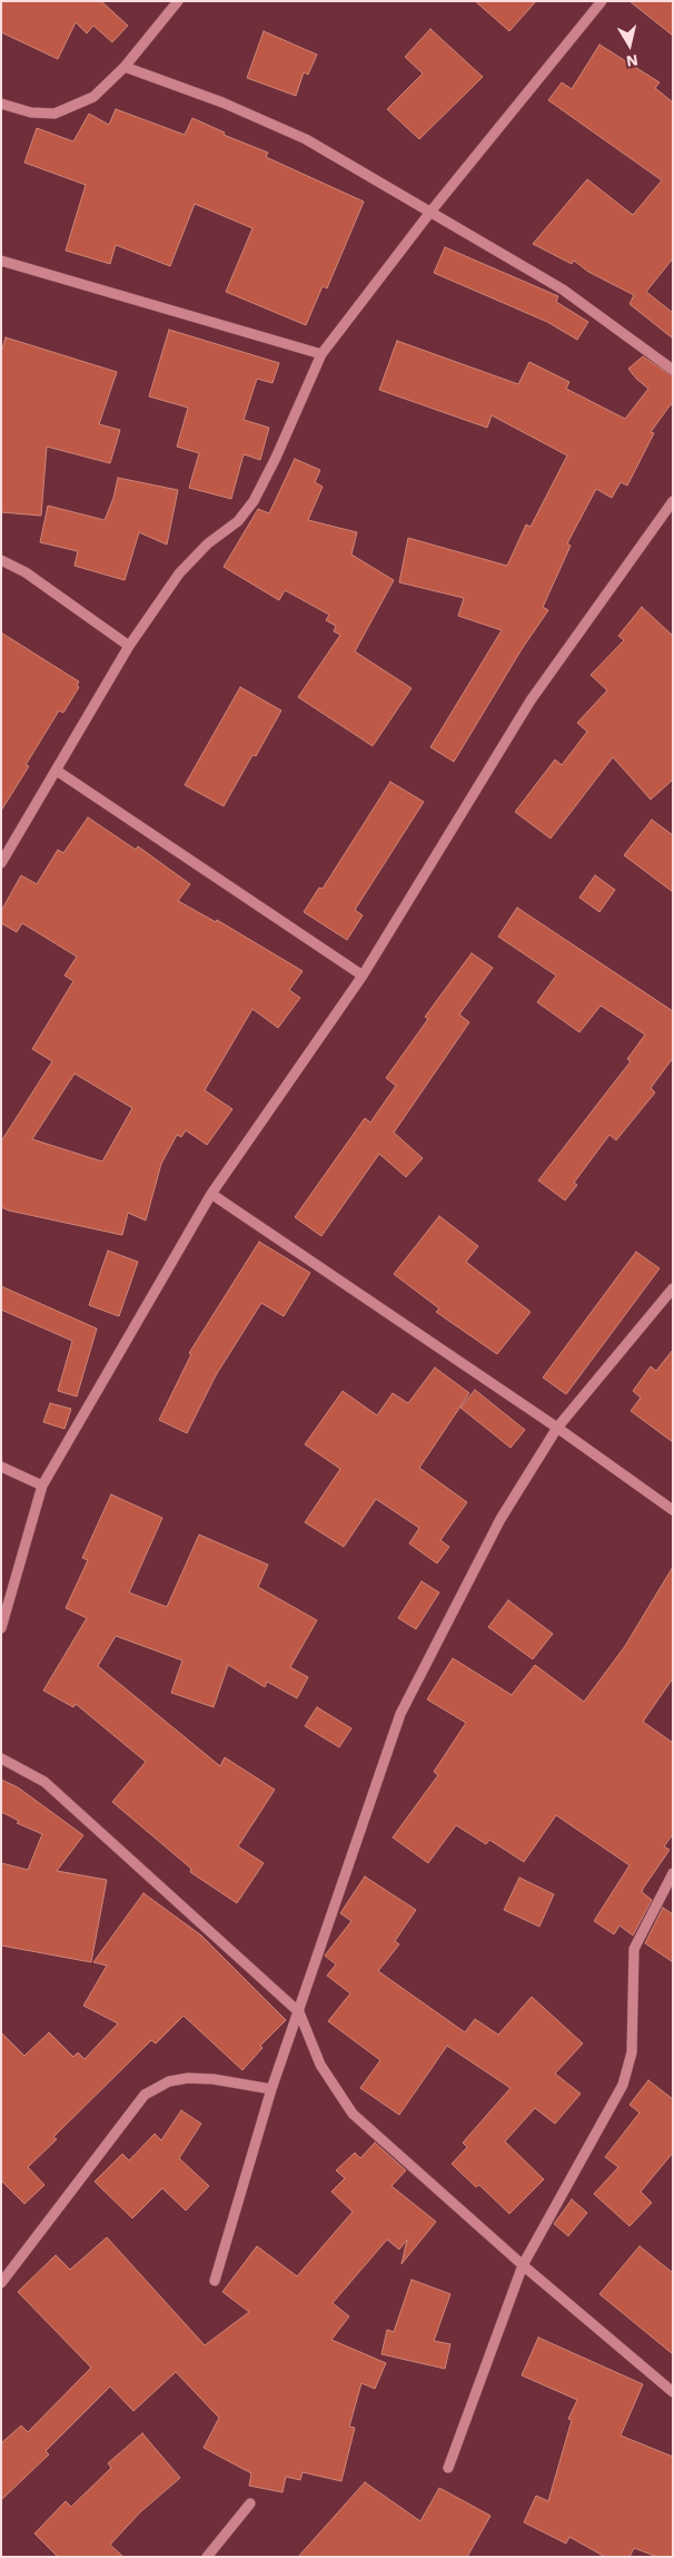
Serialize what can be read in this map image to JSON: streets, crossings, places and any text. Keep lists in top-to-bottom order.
{
  "north": "bottom"
}
